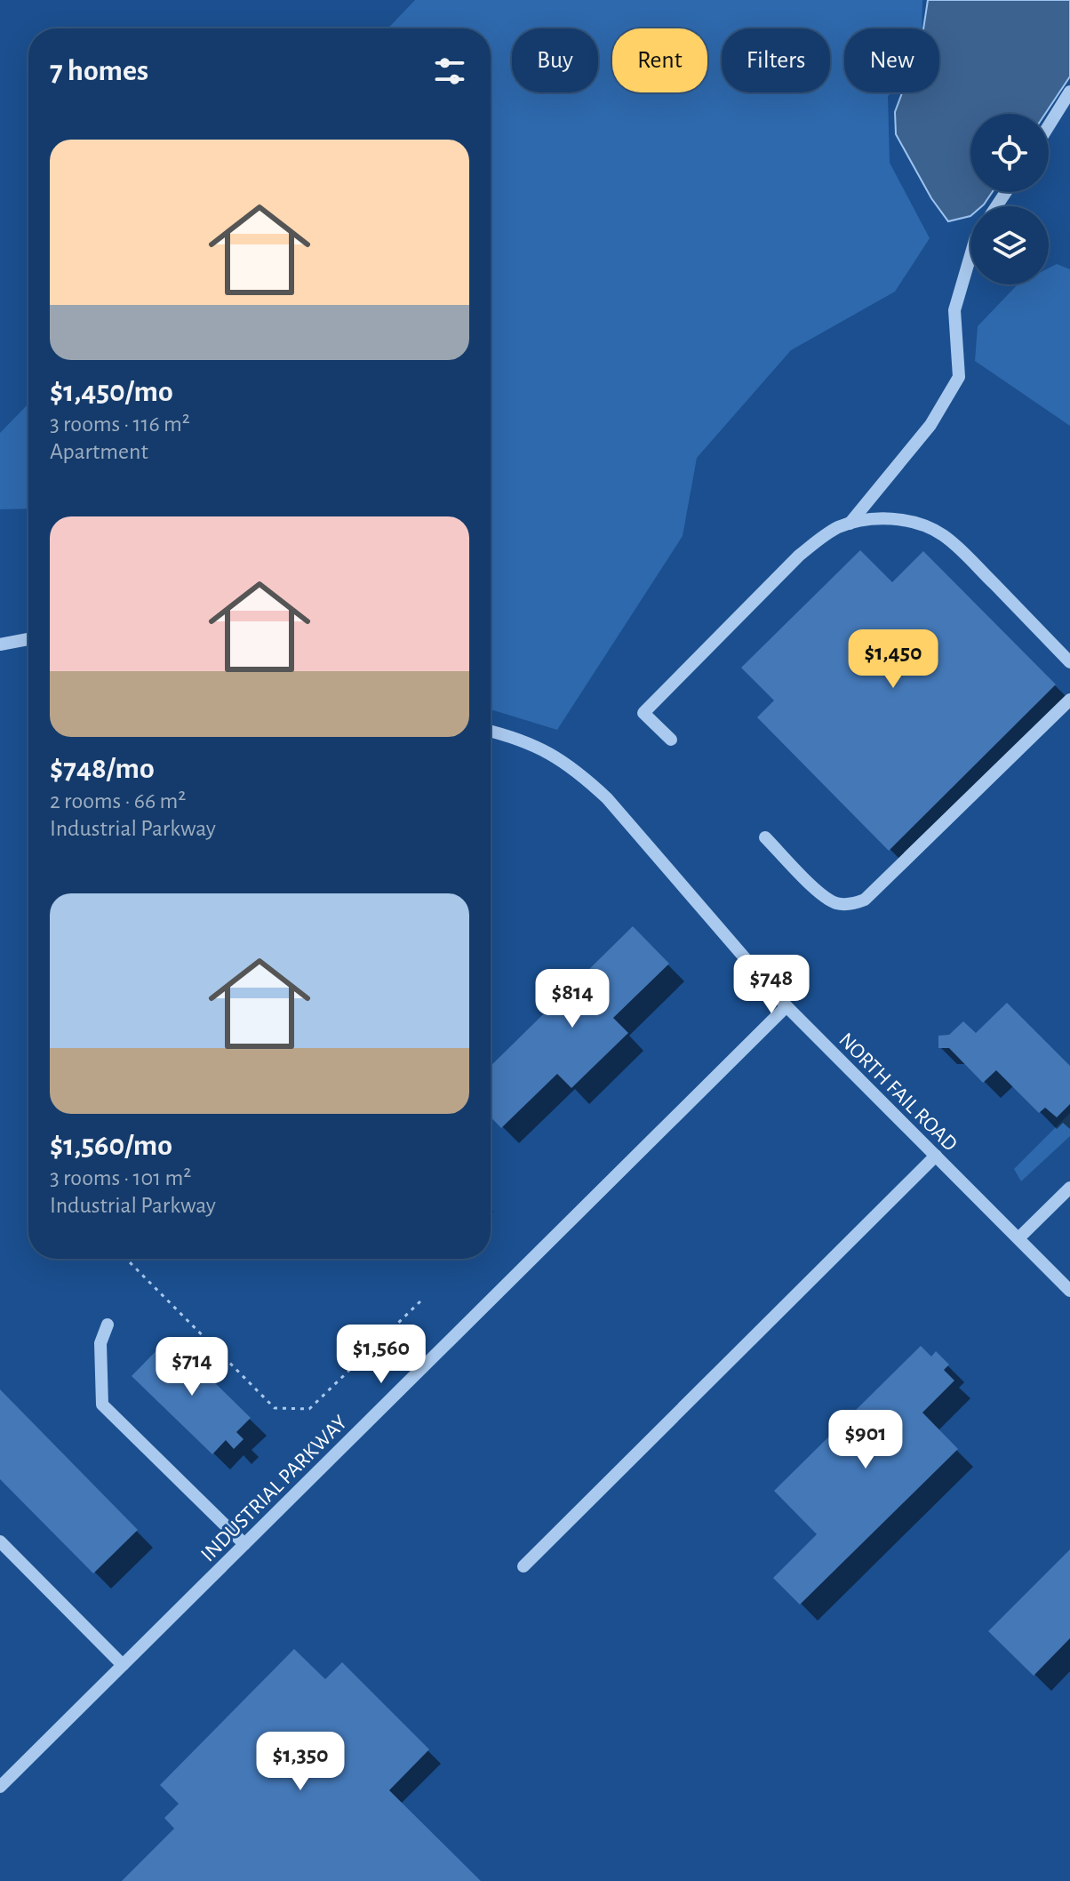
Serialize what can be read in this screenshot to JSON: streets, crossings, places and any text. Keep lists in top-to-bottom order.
{
  "streets": {
    "street": ["NORTH FAIL ROAD", "INDUSTRIAL PARKWAY"]
  },
  "crossings": [
    ["NORTH FAIL ROAD", "INDUSTRIAL PARKWAY"]
  ],
  "page": {
    "chip": [
      "Buy",
      "Rent",
      "Filters",
      "New"
    ],
    "heading": "7 homes",
    "list": [
      {
        "name": "$1,450/mo",
        "note": "3 rooms · 116 m² · Apartment"
      },
      {
        "name": "$748/mo",
        "note": "2 rooms · 66 m² · Industrial Parkway"
      },
      {
        "name": "$1,560/mo",
        "note": "3 rooms · 101 m² · Industrial Parkway"
      }
    ],
    "price": [
      "$1,450",
      "$748",
      "$814",
      "$1,560",
      "$714",
      "$901",
      "$1,350"
    ]
  }
}
